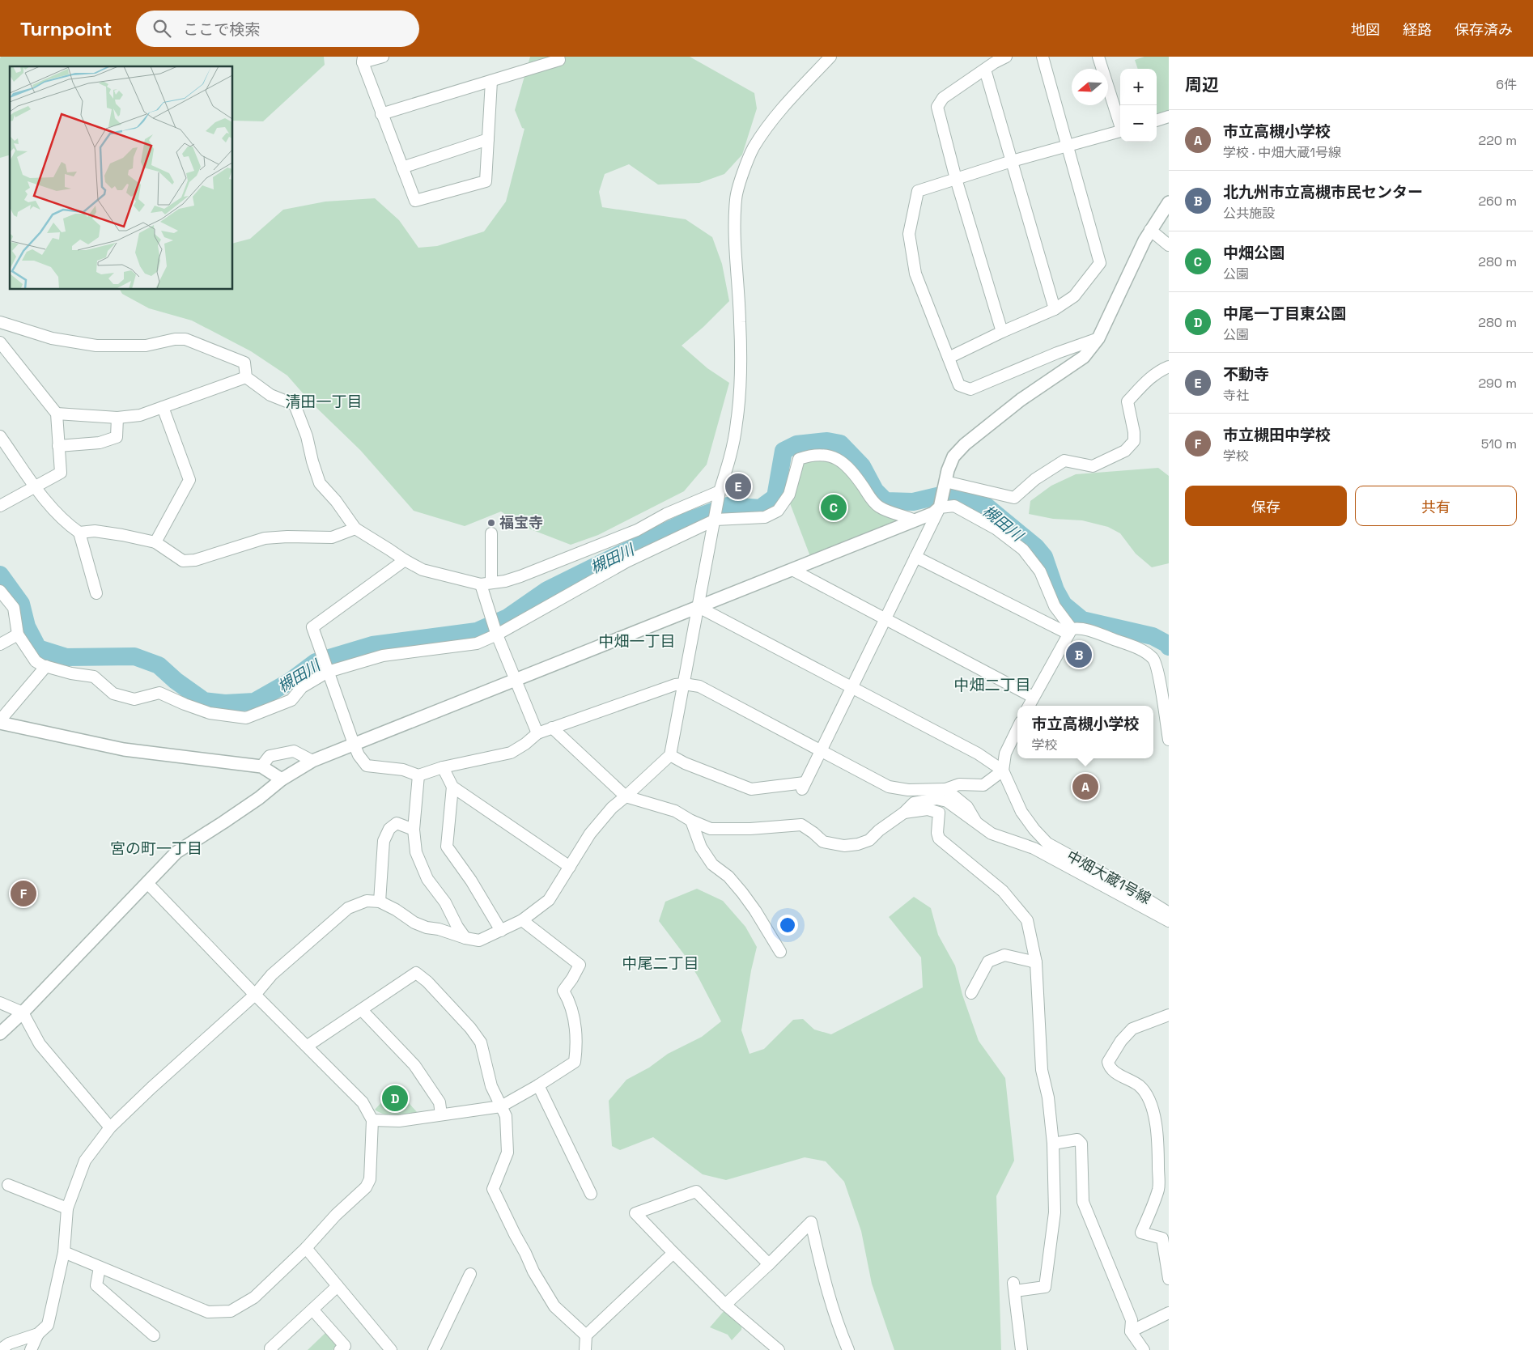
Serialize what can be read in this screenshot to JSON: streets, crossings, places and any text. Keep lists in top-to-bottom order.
{
  "streets": {
    "street": ["中畑大蔵1号線"]
  },
  "districts": [
    "清田一丁目",
    "中畑一丁目",
    "中畑二丁目",
    "宮の町一丁目",
    "中尾二丁目"
  ],
  "water": ["槻田川"],
  "places": ["福宝寺"],
  "north": "left",
  "page": {
    "header": "Turnpoint",
    "search": "ここで検索",
    "nav": ["地図", "経路", "保存済み"],
    "heading": ["周辺", "6件"],
    "map_buttons": ["+", "−"],
    "list": [
      {
        "mark": "A",
        "name": "市立高槻小学校",
        "note": "学校 · 中畑大蔵1号線",
        "value": "220 m"
      },
      {
        "mark": "B",
        "name": "北九州市立高槻市民センター",
        "note": "公共施設",
        "value": "260 m"
      },
      {
        "mark": "C",
        "name": "中畑公園",
        "note": "公園",
        "value": "280 m"
      },
      {
        "mark": "D",
        "name": "中尾一丁目東公園",
        "note": "公園",
        "value": "280 m"
      },
      {
        "mark": "E",
        "name": "不動寺",
        "note": "寺社",
        "value": "290 m"
      },
      {
        "mark": "F",
        "name": "市立槻田中学校",
        "note": "学校",
        "value": "510 m"
      }
    ],
    "pins": [
      "E",
      "C",
      "B",
      "A",
      "F",
      "D"
    ],
    "buttons": ["保存", "共有"],
    "popup": ["市立高槻小学校", "学校"]
  }
}
